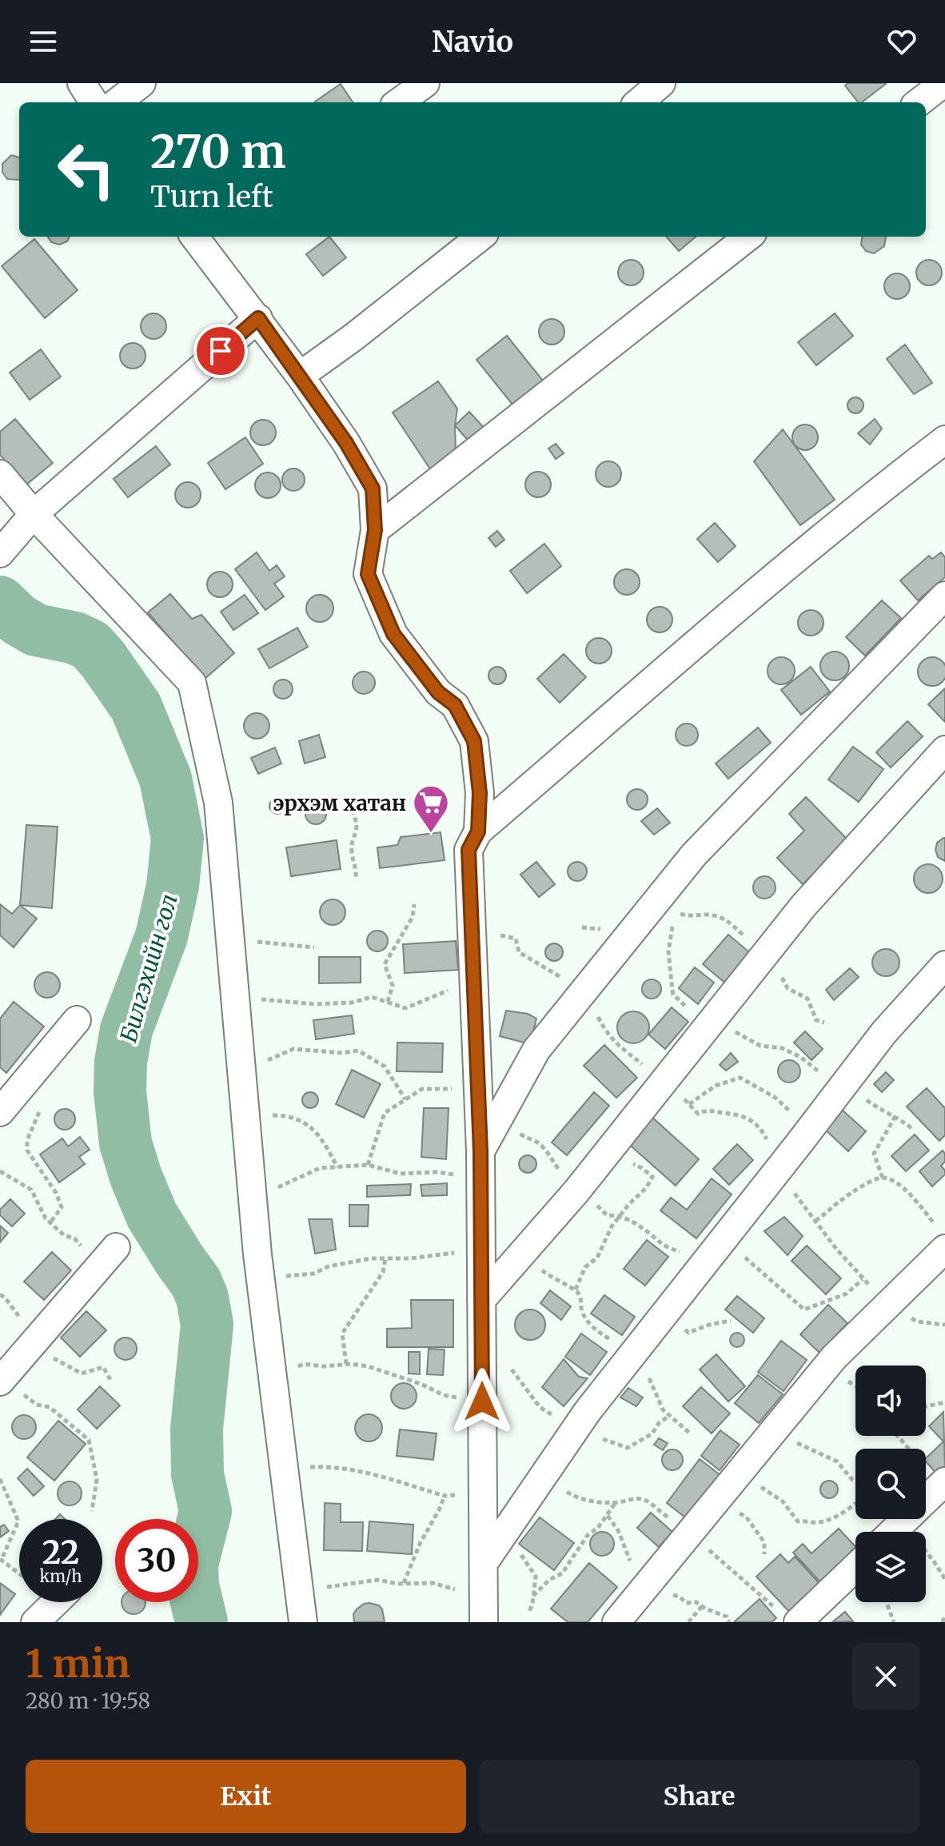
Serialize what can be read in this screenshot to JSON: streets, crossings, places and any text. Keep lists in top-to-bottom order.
{
  "water": ["Билгэхийн гол"],
  "places": {
    "supermarket": ["эрхэм хатан"]
  },
  "page": {
    "header": "Navio",
    "turn": ["270 m", "Turn left"],
    "speed": "22 km/h",
    "limit": "30",
    "heading": ["1 min", "280 m · 19:58"],
    "buttons": ["Exit", "Share"]
  }
}
